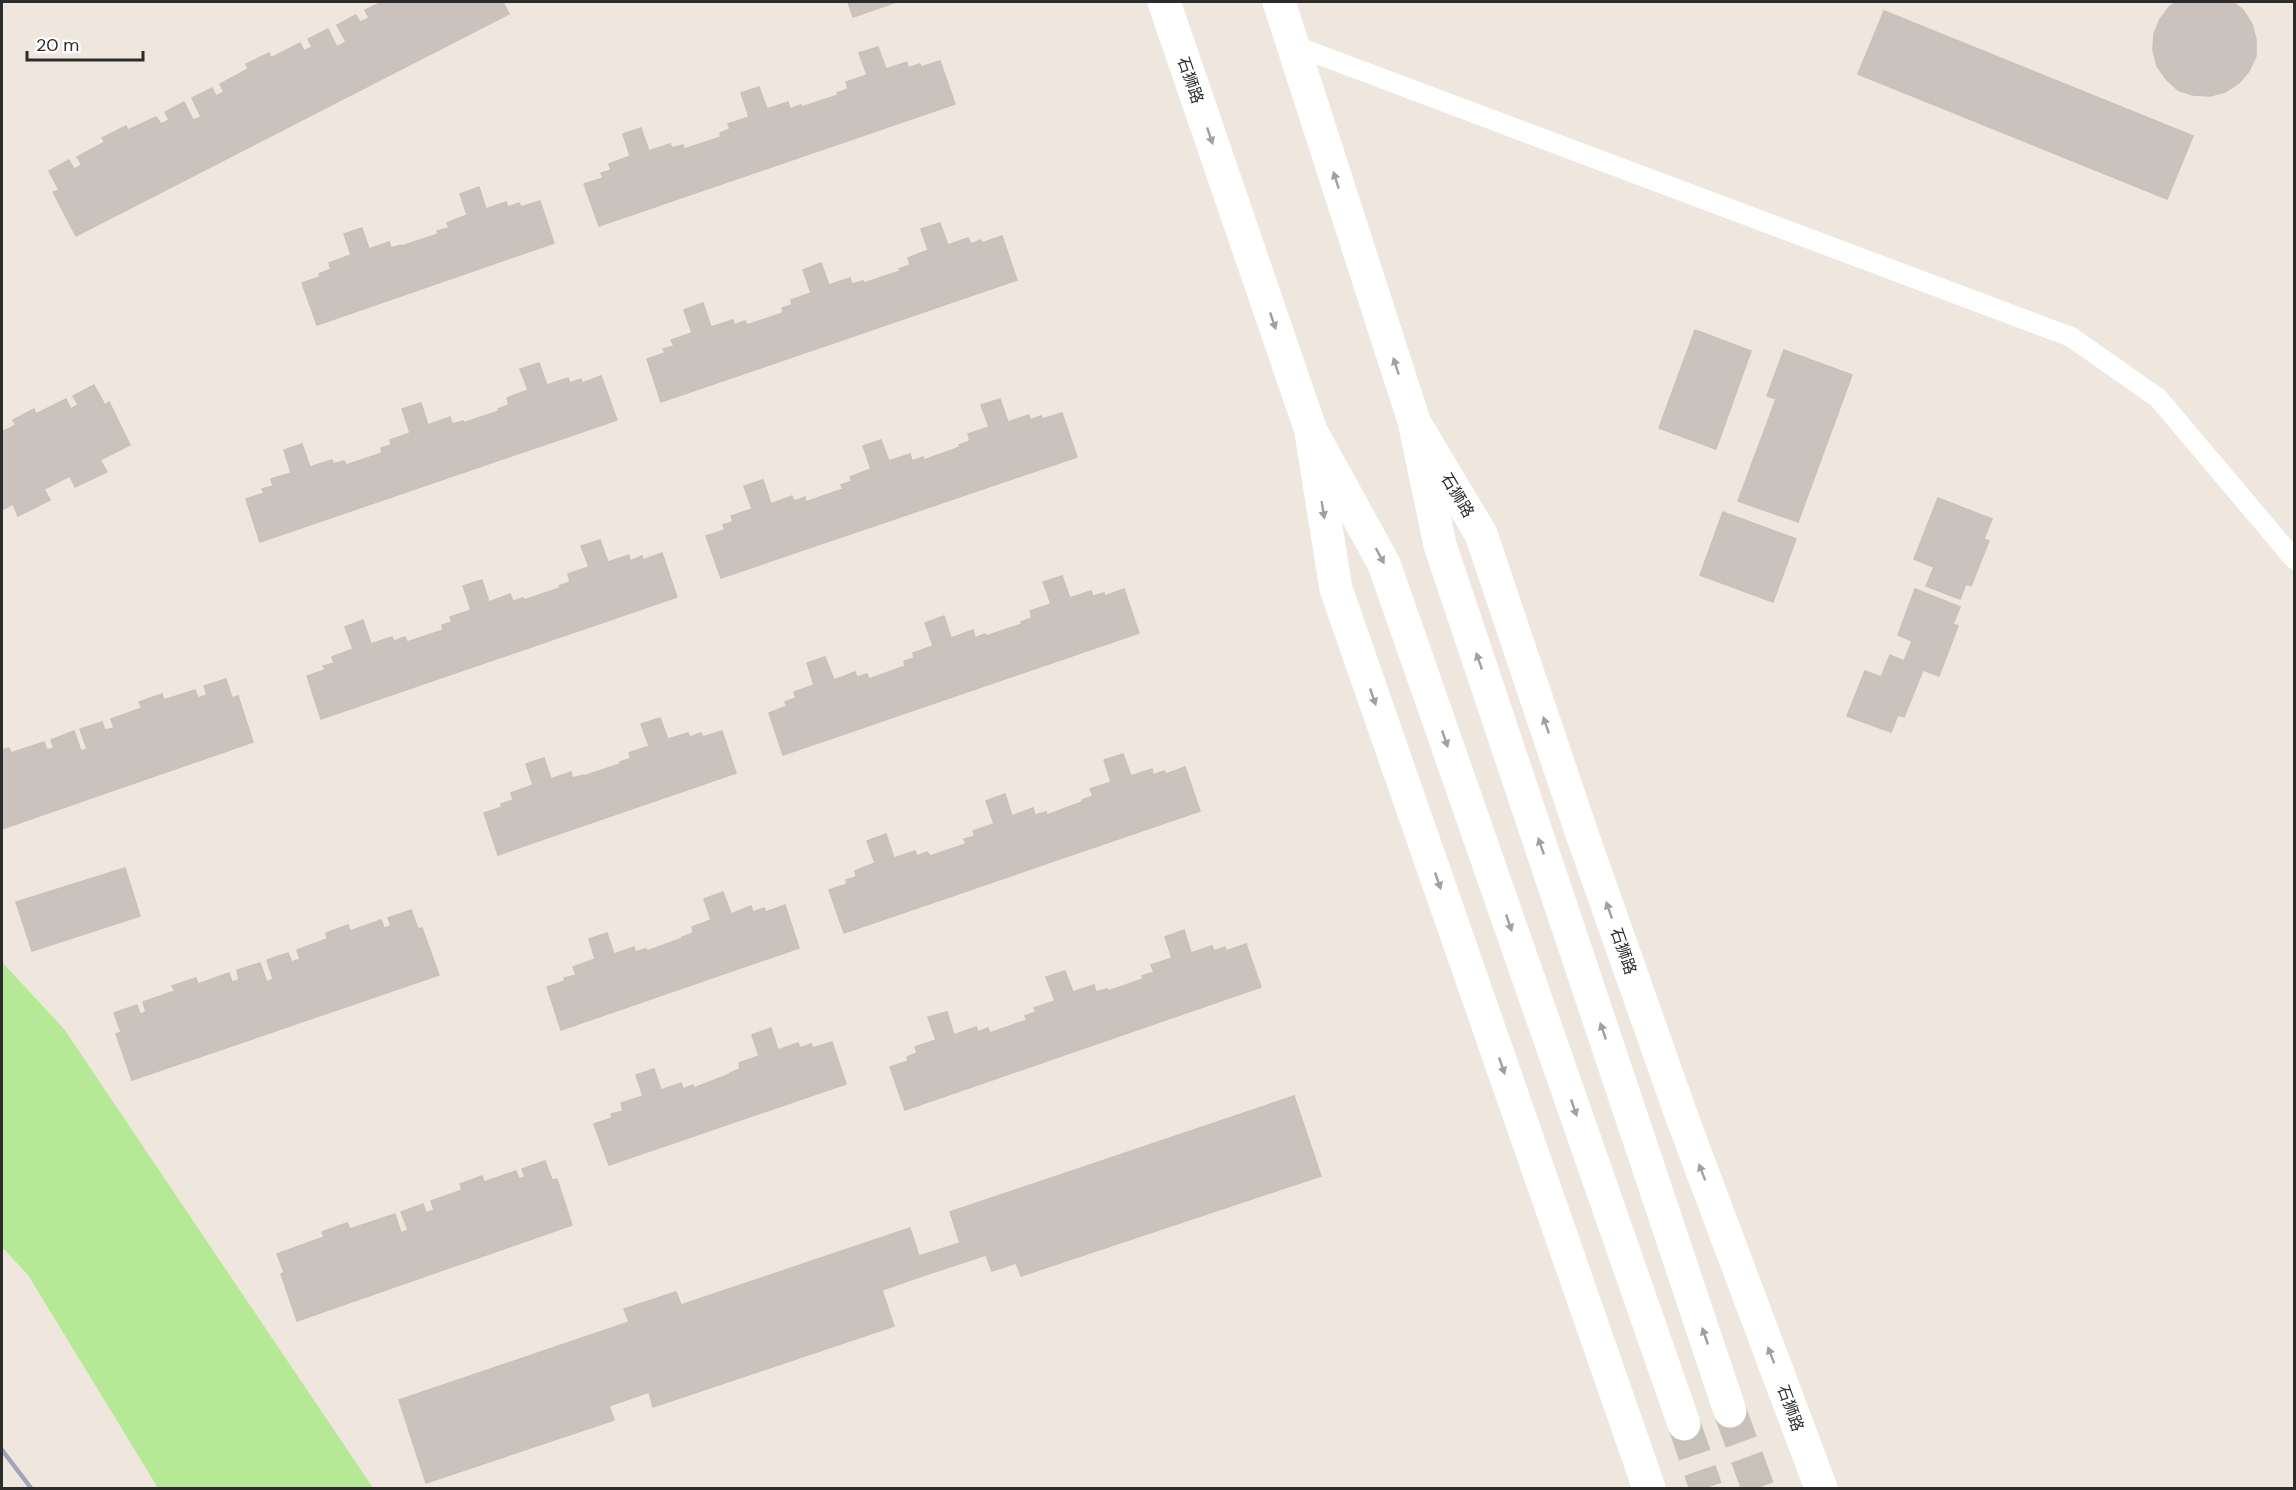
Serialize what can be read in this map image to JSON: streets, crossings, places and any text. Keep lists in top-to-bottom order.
{
  "streets": {
    "main road": ["石狮路"]
  },
  "scale_bar": "20 m"
}
